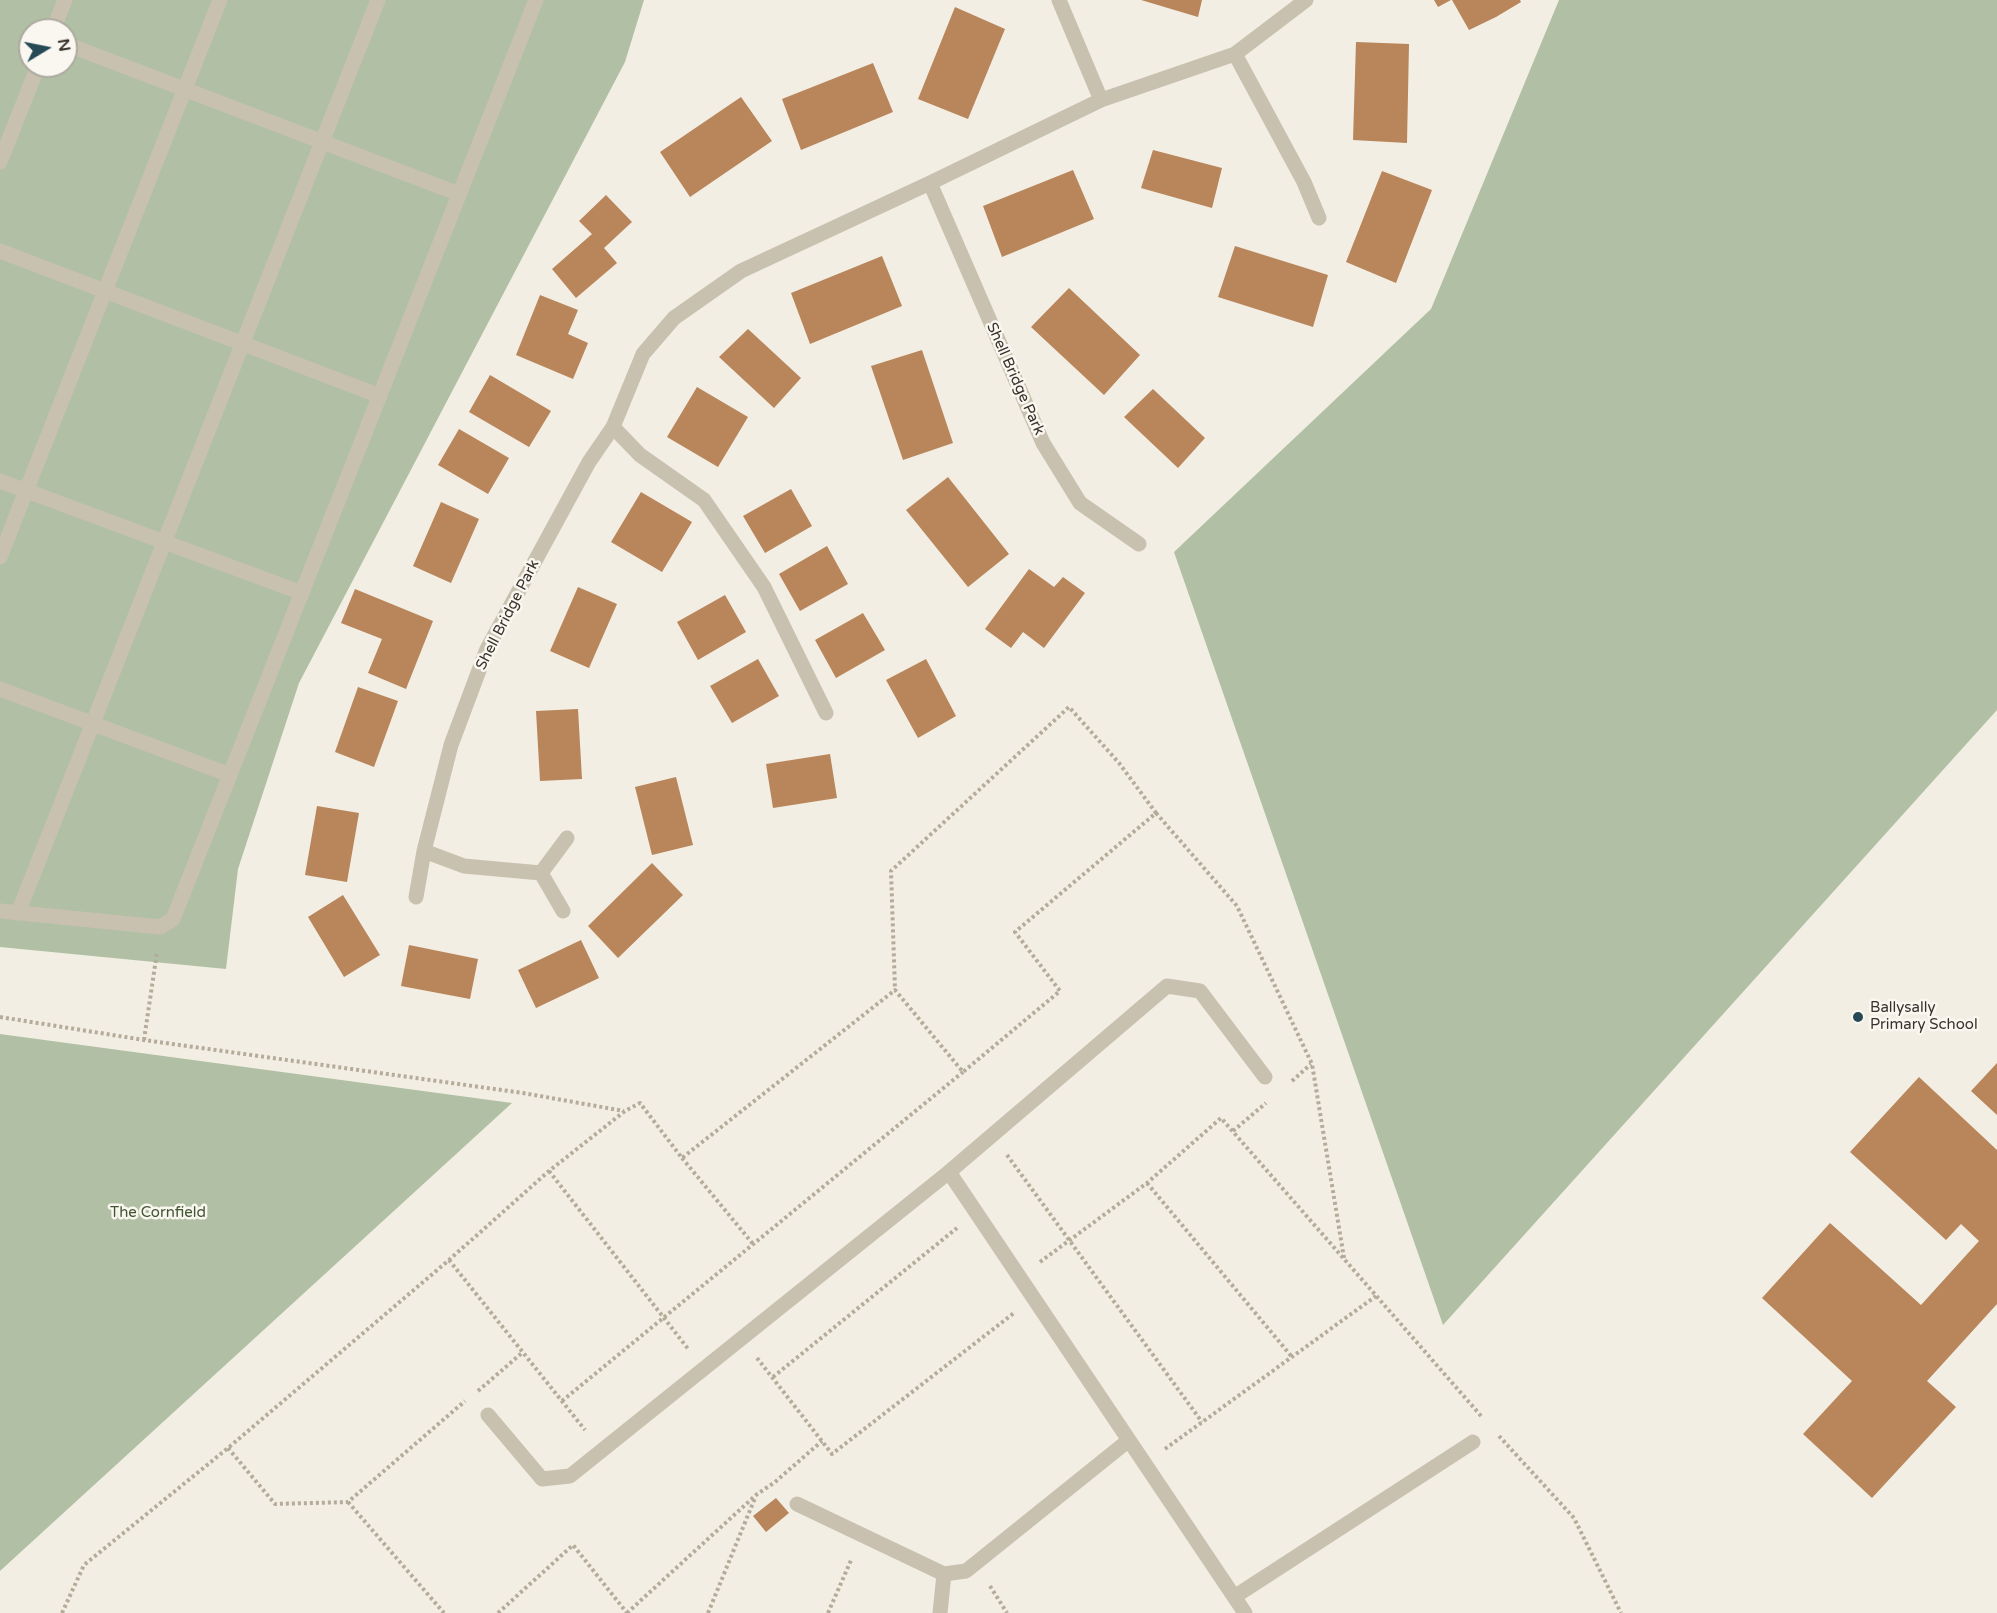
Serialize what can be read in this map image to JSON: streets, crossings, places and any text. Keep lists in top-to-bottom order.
{
  "streets": {
    "street": ["Shell Bridge Park"]
  },
  "parks": ["The Cornfield"],
  "places": ["Ballysally Primary School"],
  "north": "right"
}
